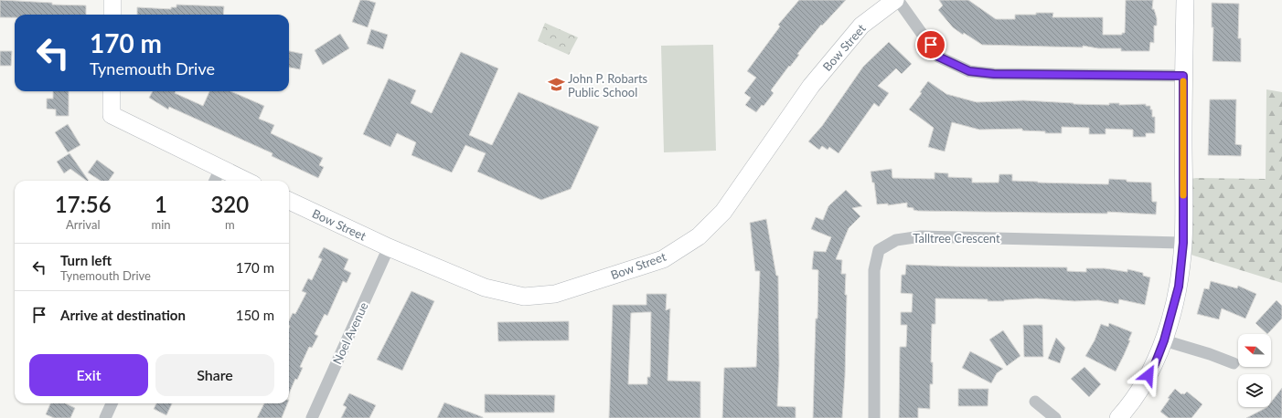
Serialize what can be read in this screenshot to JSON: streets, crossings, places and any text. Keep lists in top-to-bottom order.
{
  "streets": {
    "street": ["Bow Street", "Talltree Crescent", "Noel Avenue"]
  },
  "crossings": [
    ["Bow Street", "Noel Avenue"]
  ],
  "places": {
    "school or university": ["John P. Robarts Public School"]
  },
  "north": "left",
  "page": {
    "turn": ["170 m", "Tynemouth Drive"],
    "eta": [
      "17:56",
      "Arrival",
      "1",
      "min",
      "320",
      "m"
    ],
    "list": [
      {
        "name": "Turn left",
        "note": "Tynemouth Drive",
        "value": "170 m"
      },
      {
        "name": "Arrive at destination",
        "value": "150 m"
      }
    ],
    "buttons": ["Exit", "Share"]
  }
}
